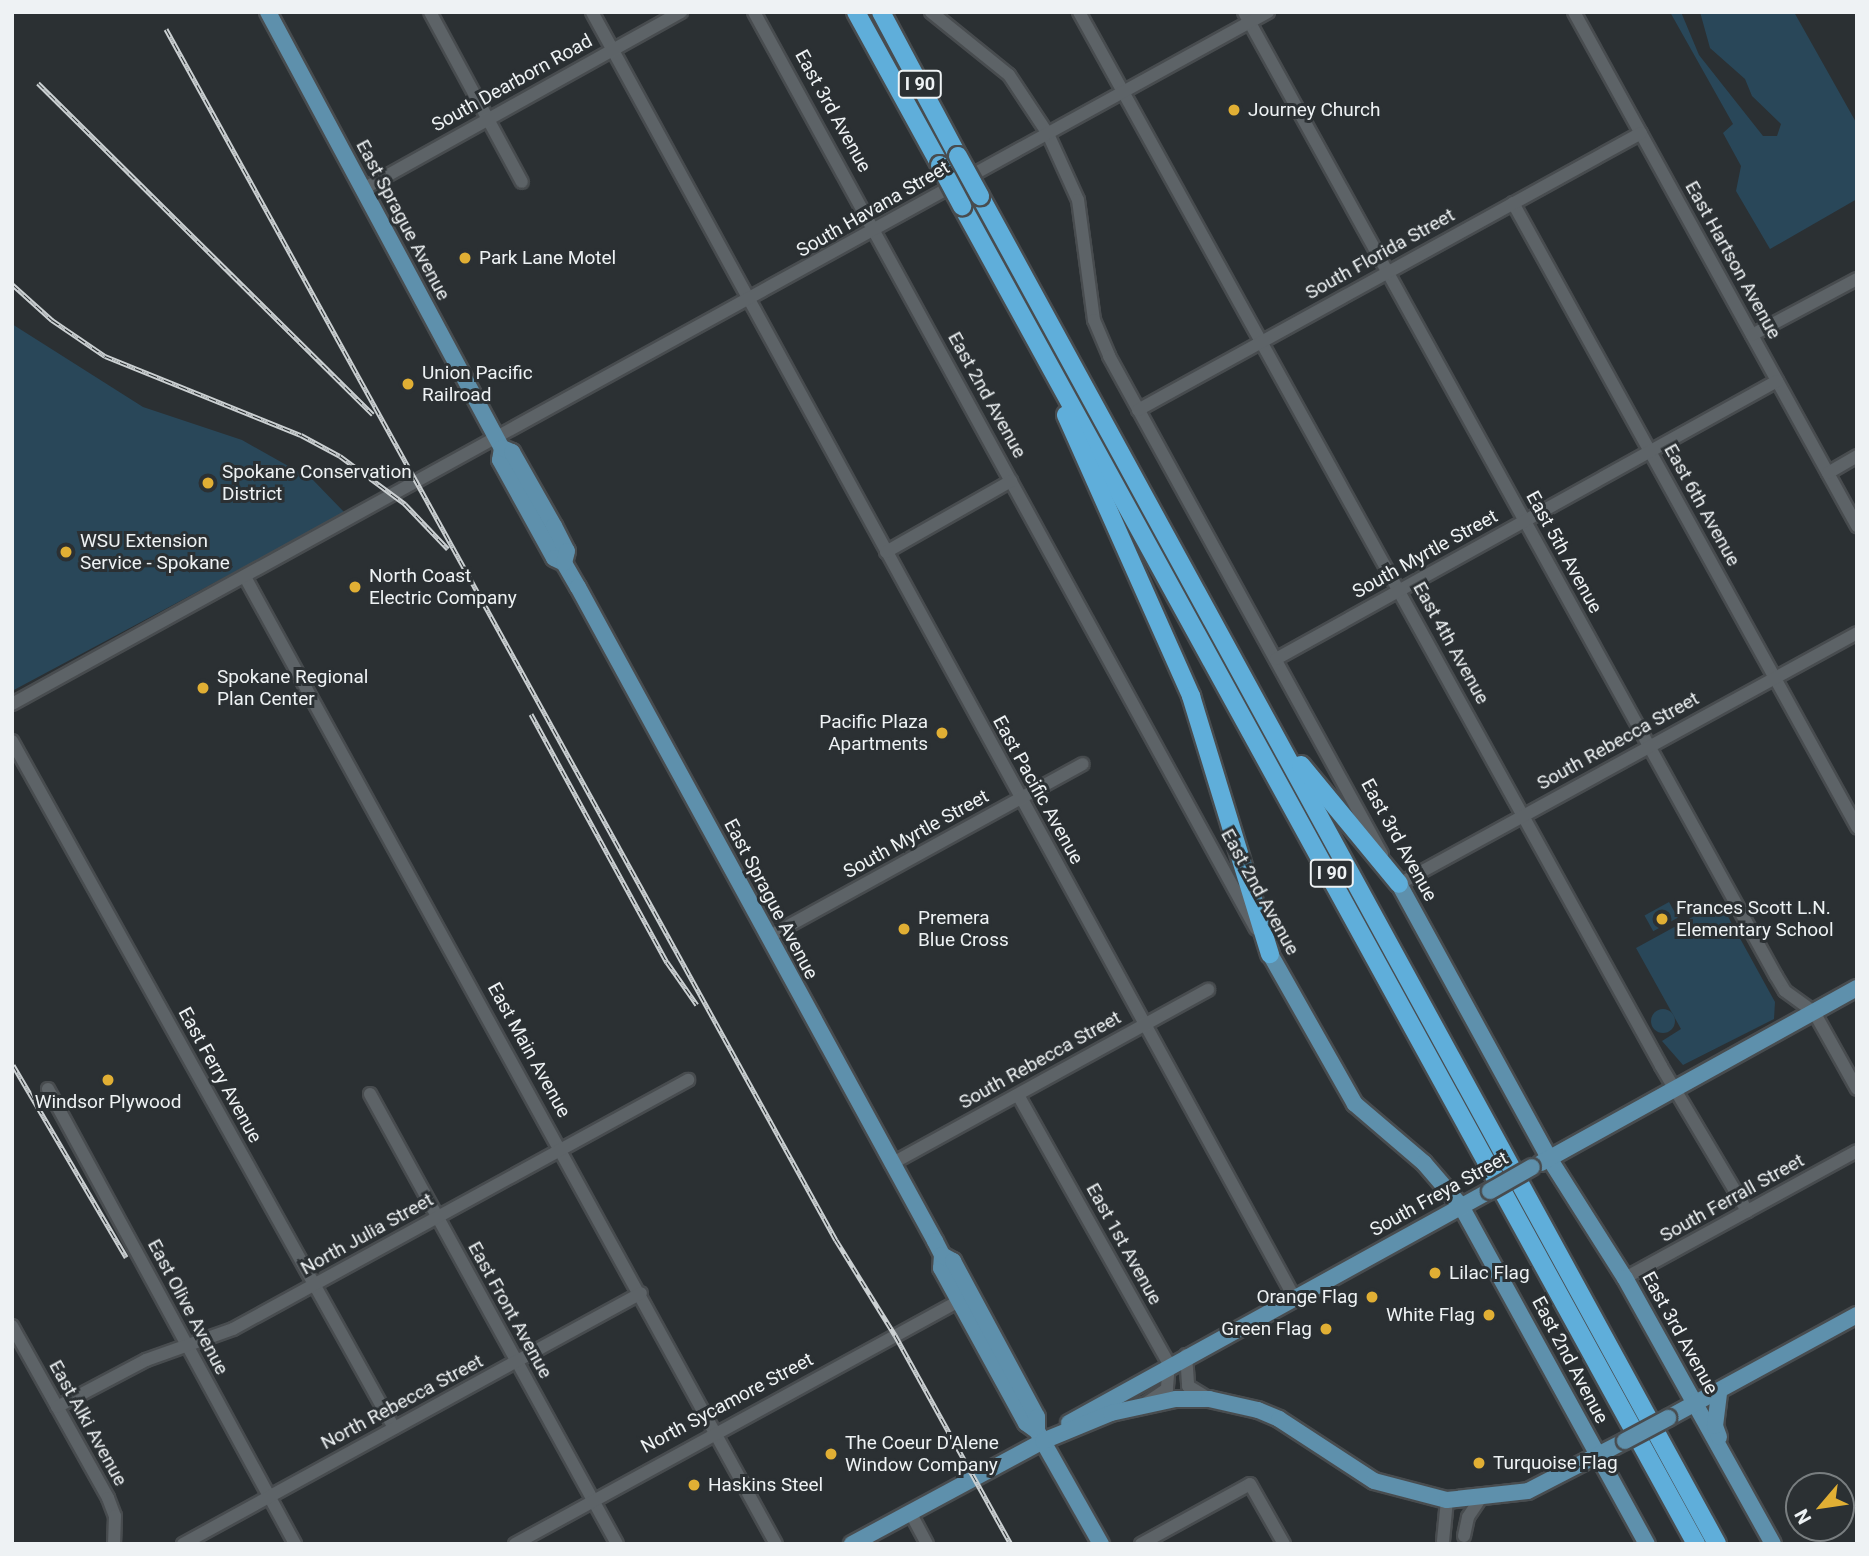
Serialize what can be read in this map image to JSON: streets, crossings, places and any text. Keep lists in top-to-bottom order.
{
  "streets": {
    "highway": ["I 90"],
    "main road": [
      "East 3rd Avenue",
      "East Sprague Avenue",
      "East 2nd Avenue",
      "South Freya Street"
    ],
    "street": [
      "South Dearborn Road",
      "South Havana Street",
      "South Florida Street",
      "East Hartson Avenue",
      "East 6th Avenue",
      "East 5th Avenue",
      "South Myrtle Street",
      "East 4th Avenue",
      "South Rebecca Street",
      "East Pacific Avenue",
      "East Main Avenue",
      "East Ferry Avenue",
      "South Ferrall Street",
      "North Julia Street",
      "East 1st Avenue",
      "East Olive Avenue",
      "East Front Avenue",
      "North Rebecca Street",
      "North Sycamore Street",
      "East Alki Avenue"
    ]
  },
  "crossings": [
    ["South Dearborn Road", "East Sprague Avenue"],
    ["East 3rd Avenue", "South Havana Street"],
    ["East 3rd Avenue", "South Florida Street"],
    ["East 3rd Avenue", "East 2nd Avenue"],
    ["East 3rd Avenue", "South Myrtle Street"],
    ["East 3rd Avenue", "South Rebecca Street"],
    ["East 3rd Avenue", "South Freya Street"],
    ["East 3rd Avenue", "South Ferrall Street"],
    ["South Havana Street", "East Sprague Avenue"],
    ["South Havana Street", "East 2nd Avenue"],
    ["South Havana Street", "East 5th Avenue"],
    ["South Havana Street", "East 4th Avenue"],
    ["South Havana Street", "East Pacific Avenue"],
    ["South Havana Street", "East Main Avenue"],
    ["East Sprague Avenue", "South Myrtle Street"],
    ["East Sprague Avenue", "South Rebecca Street"],
    ["East Sprague Avenue", "South Freya Street"],
    ["East Sprague Avenue", "North Sycamore Street"],
    ["South Florida Street", "East Hartson Avenue"],
    ["South Florida Street", "East 6th Avenue"],
    ["South Florida Street", "East 5th Avenue"],
    ["South Florida Street", "East 4th Avenue"],
    ["East Hartson Avenue", "South Myrtle Street"],
    ["East 2nd Avenue", "South Freya Street"],
    ["East 6th Avenue", "South Myrtle Street"],
    ["East 6th Avenue", "South Rebecca Street"],
    ["East 5th Avenue", "South Myrtle Street"],
    ["East 5th Avenue", "South Rebecca Street"],
    ["East 5th Avenue", "South Freya Street"],
    ["South Myrtle Street", "East 4th Avenue"],
    ["South Myrtle Street", "East Pacific Avenue"],
    ["East 4th Avenue", "South Rebecca Street"],
    ["East 4th Avenue", "South Freya Street"],
    ["East 4th Avenue", "South Ferrall Street"],
    ["South Rebecca Street", "East Pacific Avenue"],
    ["South Rebecca Street", "East 1st Avenue"],
    ["East Pacific Avenue", "South Freya Street"],
    ["East Main Avenue", "North Julia Street"],
    ["East Main Avenue", "North Rebecca Street"],
    ["East Main Avenue", "North Sycamore Street"],
    ["East Ferry Avenue", "North Julia Street"],
    ["East Ferry Avenue", "North Rebecca Street"],
    ["South Freya Street", "East 1st Avenue"],
    ["North Julia Street", "East Olive Avenue"],
    ["North Julia Street", "East Front Avenue"],
    ["North Julia Street", "East Alki Avenue"],
    ["East Olive Avenue", "North Rebecca Street"],
    ["East Front Avenue", "North Rebecca Street"],
    ["East Front Avenue", "North Sycamore Street"]
  ],
  "places": [
    "Journey Church",
    "Park Lane Motel",
    "Union Pacific Railroad",
    "Spokane Conservation District",
    "WSU Extension Service - Spokane",
    "North Coast Electric Company",
    "Spokane Regional Plan Center",
    "Pacific Plaza Apartments",
    "Frances Scott L.N. Elementary School",
    "Premera Blue Cross",
    "Windsor Plywood",
    "Lilac Flag",
    "Orange Flag",
    "White Flag",
    "Green Flag",
    "The Coeur D'Alene Window Company",
    "Turquoise Flag",
    "Haskins Steel"
  ],
  "north": "bottom left"
}
